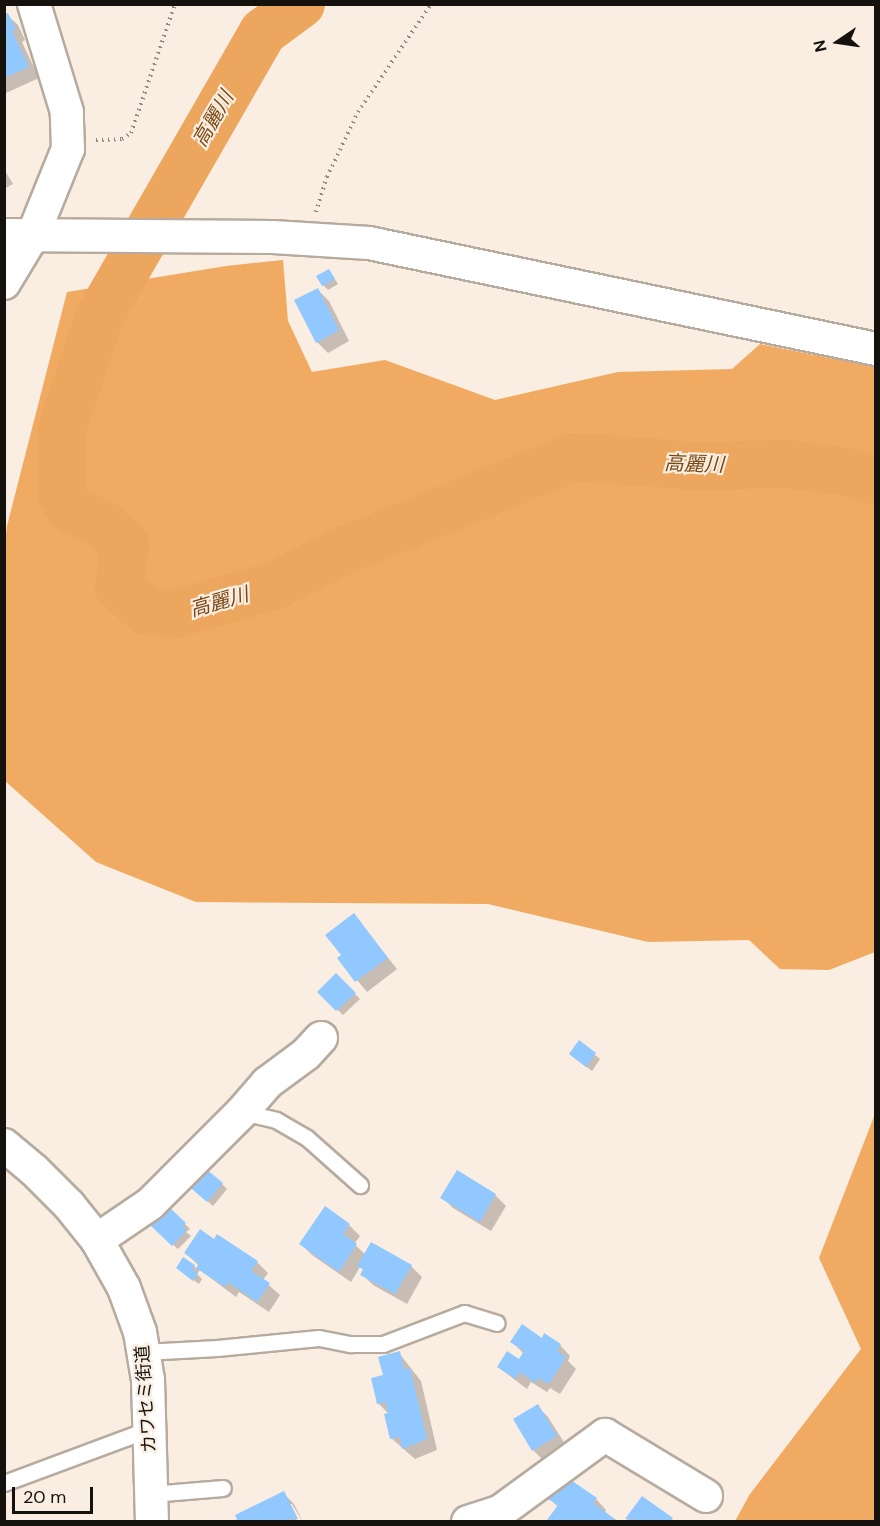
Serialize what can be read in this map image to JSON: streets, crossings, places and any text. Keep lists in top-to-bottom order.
{
  "streets": {
    "street": ["カワセミ街道"]
  },
  "water": ["高麗川"],
  "scale_bar": "20 m",
  "north": "left"
}
